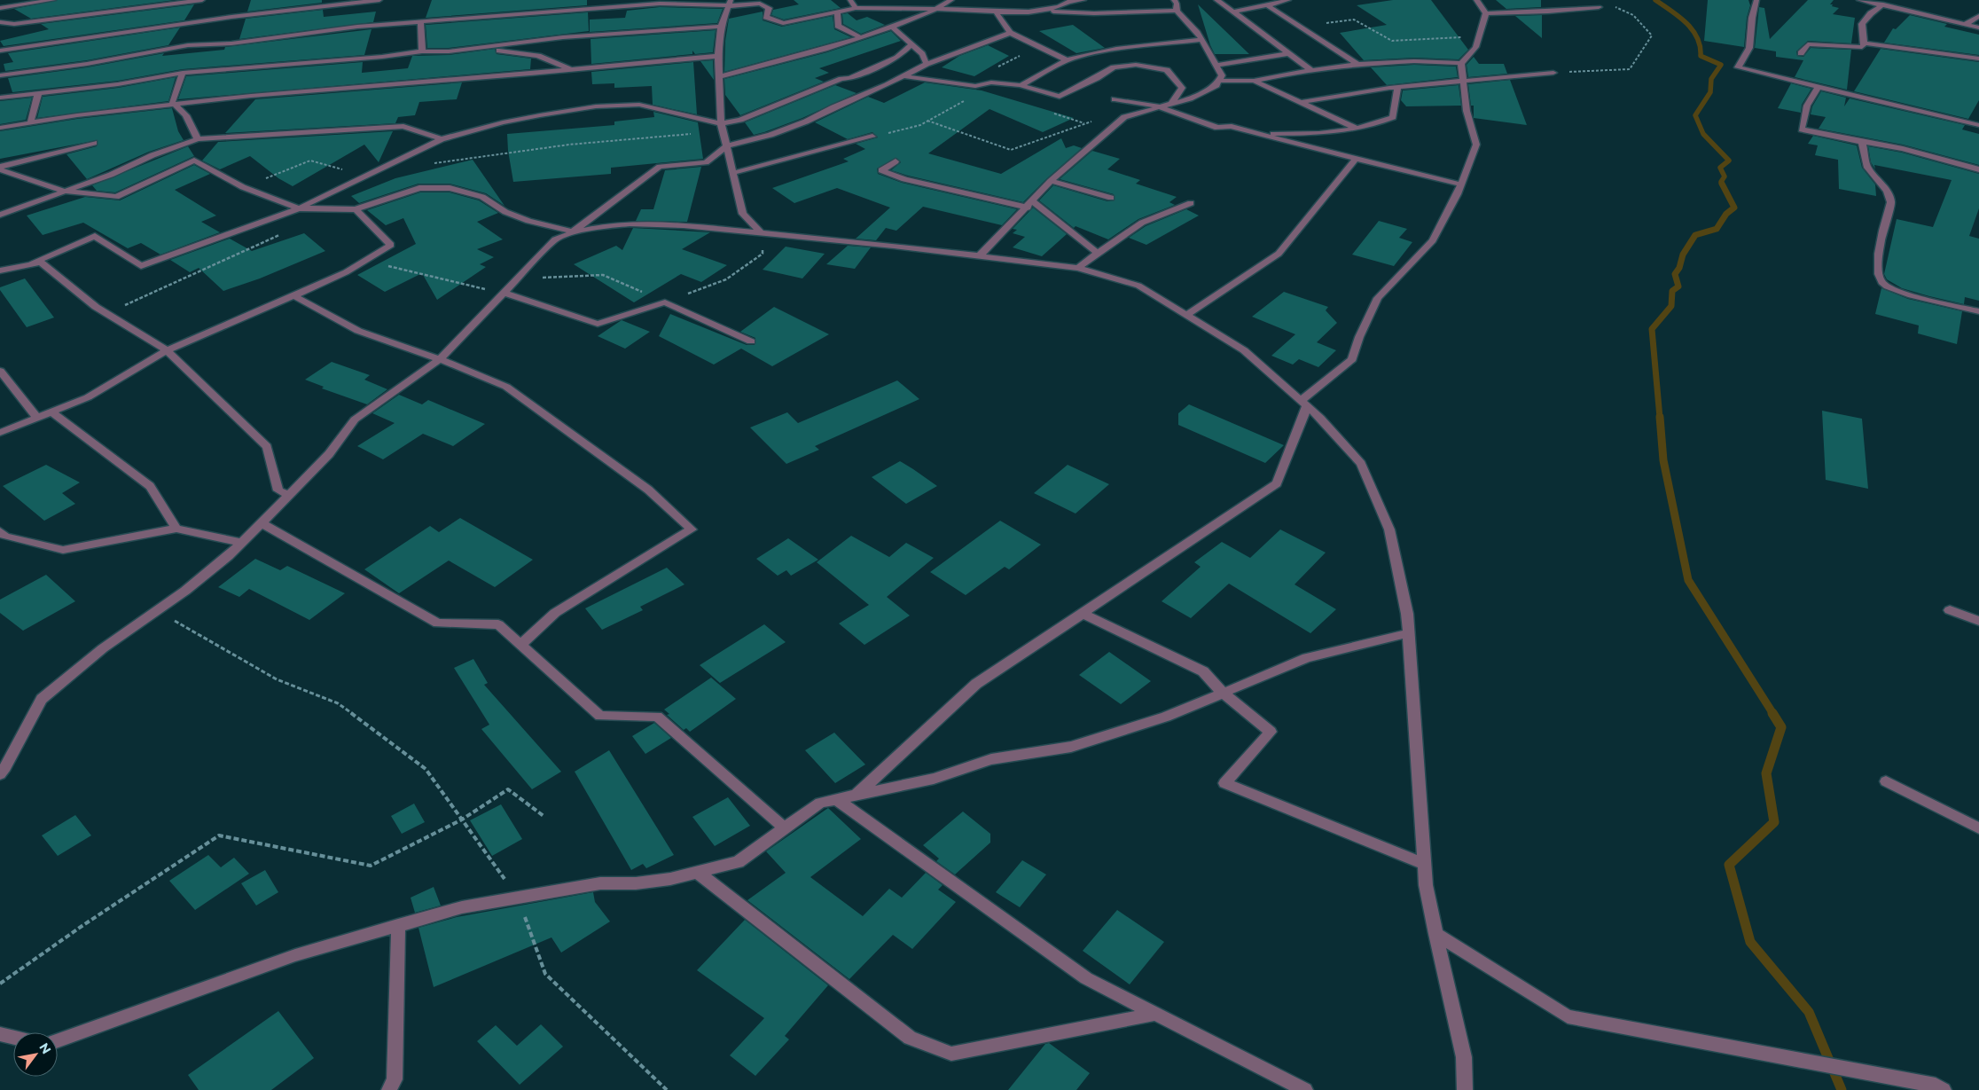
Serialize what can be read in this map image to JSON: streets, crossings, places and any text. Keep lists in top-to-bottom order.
{
  "north": "top right"
}
